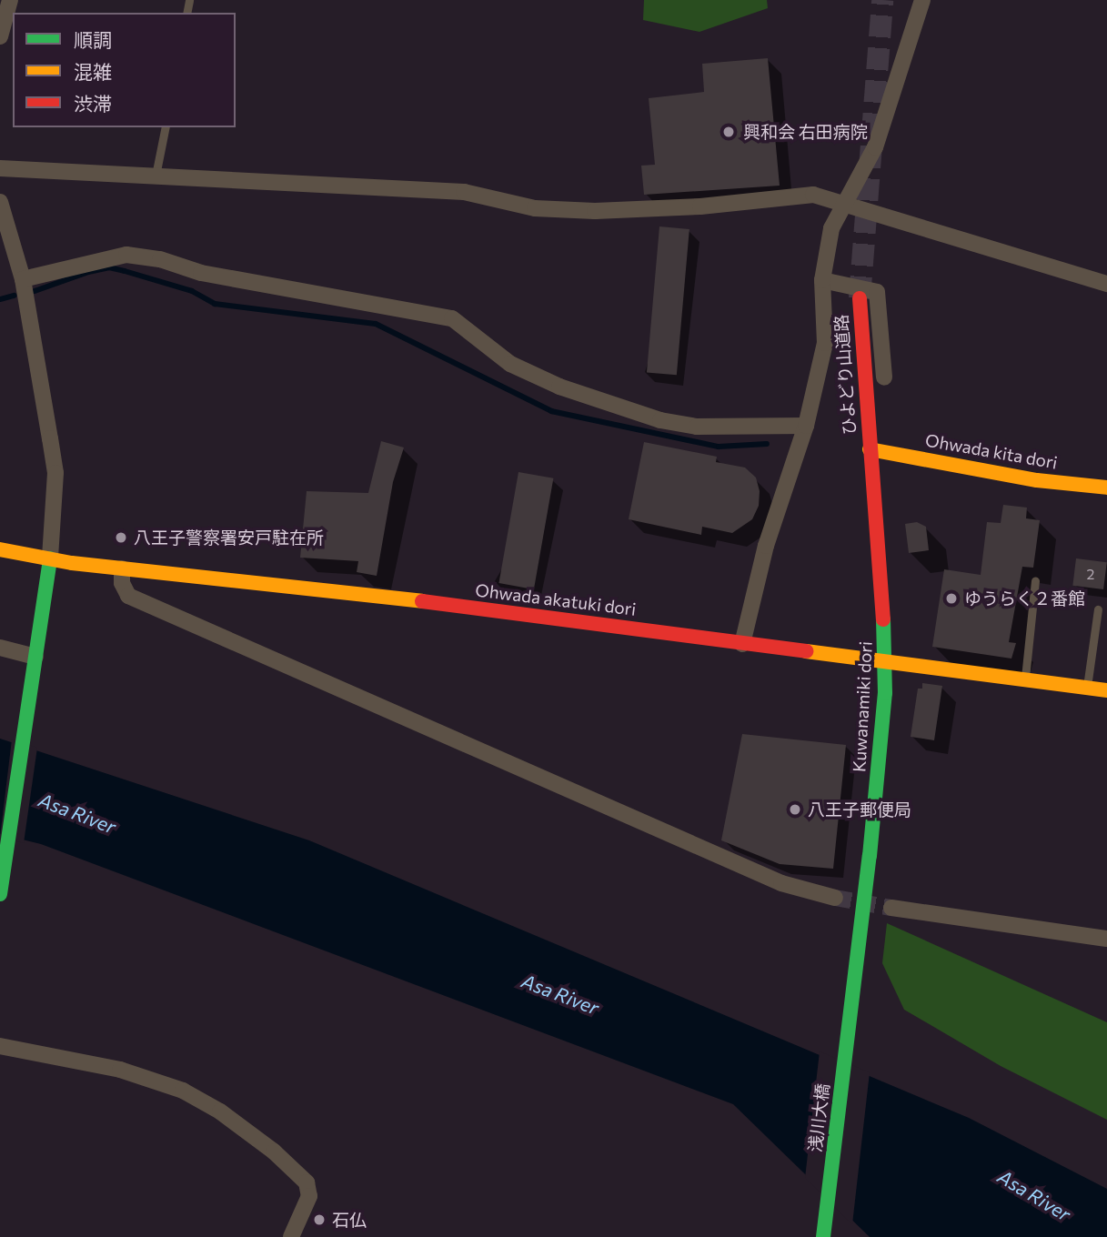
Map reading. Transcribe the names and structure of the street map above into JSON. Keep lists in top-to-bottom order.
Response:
{
  "streets": {
    "street": [
      "ひよどり山道路",
      "Ohwada kita dori",
      "Ohwada akatuki dori",
      "Kuwanamiki dori",
      "浅川大橋"
    ]
  },
  "crossings": [
    ["ひよどり山道路", "Ohwada kita dori"],
    ["ひよどり山道路", "Kuwanamiki dori"],
    ["Ohwada kita dori", "Kuwanamiki dori"],
    ["Ohwada akatuki dori", "Kuwanamiki dori"],
    ["Kuwanamiki dori", "浅川大橋"]
  ],
  "water": ["Asa River"],
  "places": [
    "興和会 右田病院",
    "八王子警察署安戸駐在所",
    "ゆうらく２番館",
    "八王子郵便局",
    "石仏"
  ],
  "house_numbers": ["2"],
  "legend": ["順調", "混雑", "渋滞"]
}
